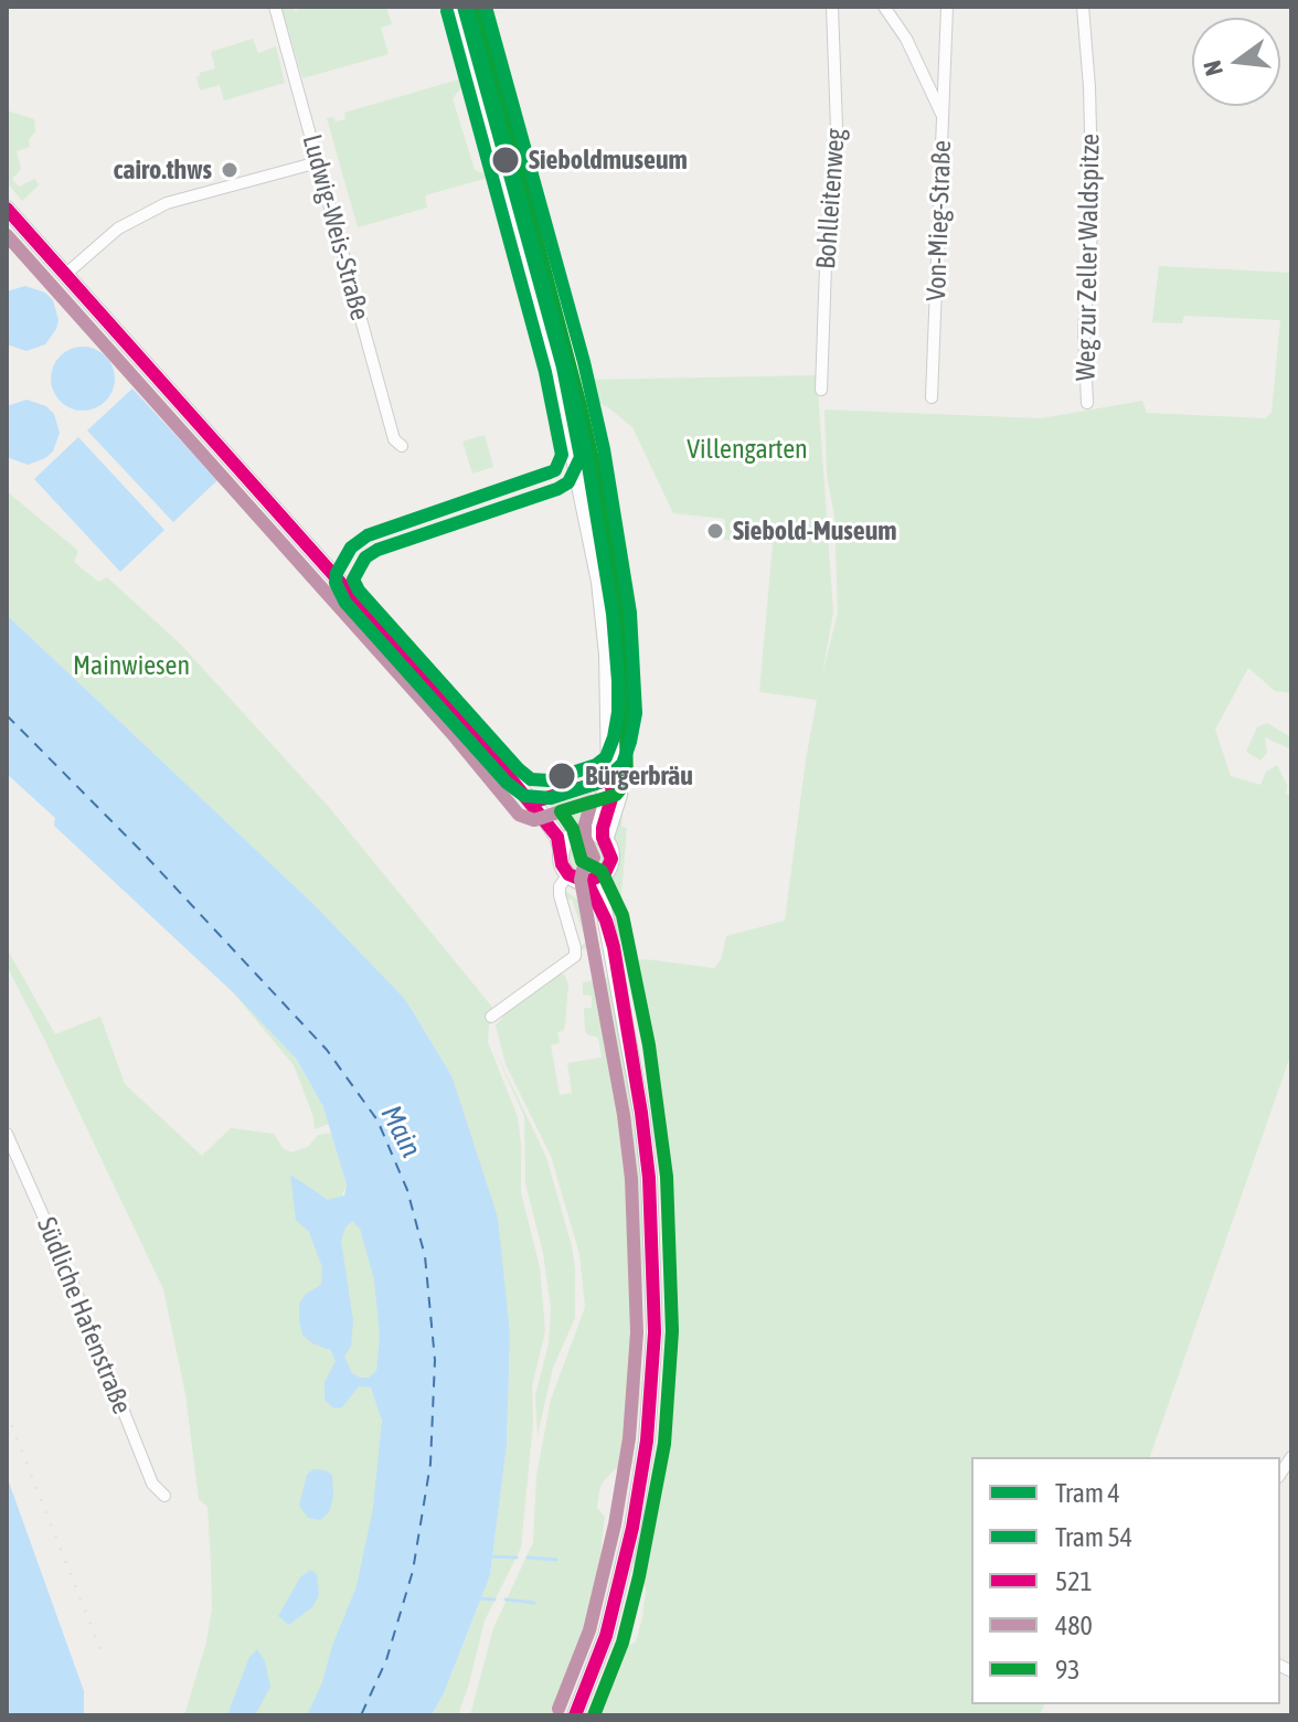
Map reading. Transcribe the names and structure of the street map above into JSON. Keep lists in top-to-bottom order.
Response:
{
  "streets": {
    "street": [
      "Bohlleitenweg",
      "Von-Mieg-Straße",
      "Ludwig-Weis-Straße",
      "Weg zur Zeller Waldspitze",
      "Südliche Hafenstraße"
    ]
  },
  "water": ["Main"],
  "parks": ["Villengarten", "Mainwiesen"],
  "places": [
    "Sieboldmuseum",
    "cairo.thws",
    "Siebold-Museum",
    "Bürgerbräu"
  ],
  "lines": [
    "tram line 4",
    "tram line 54",
    "transit line 93",
    "transit line 521",
    "transit line 480"
  ],
  "legend": [
    "Tram 4",
    "Tram 54",
    "521",
    "480",
    "93"
  ],
  "north": "left"
}
